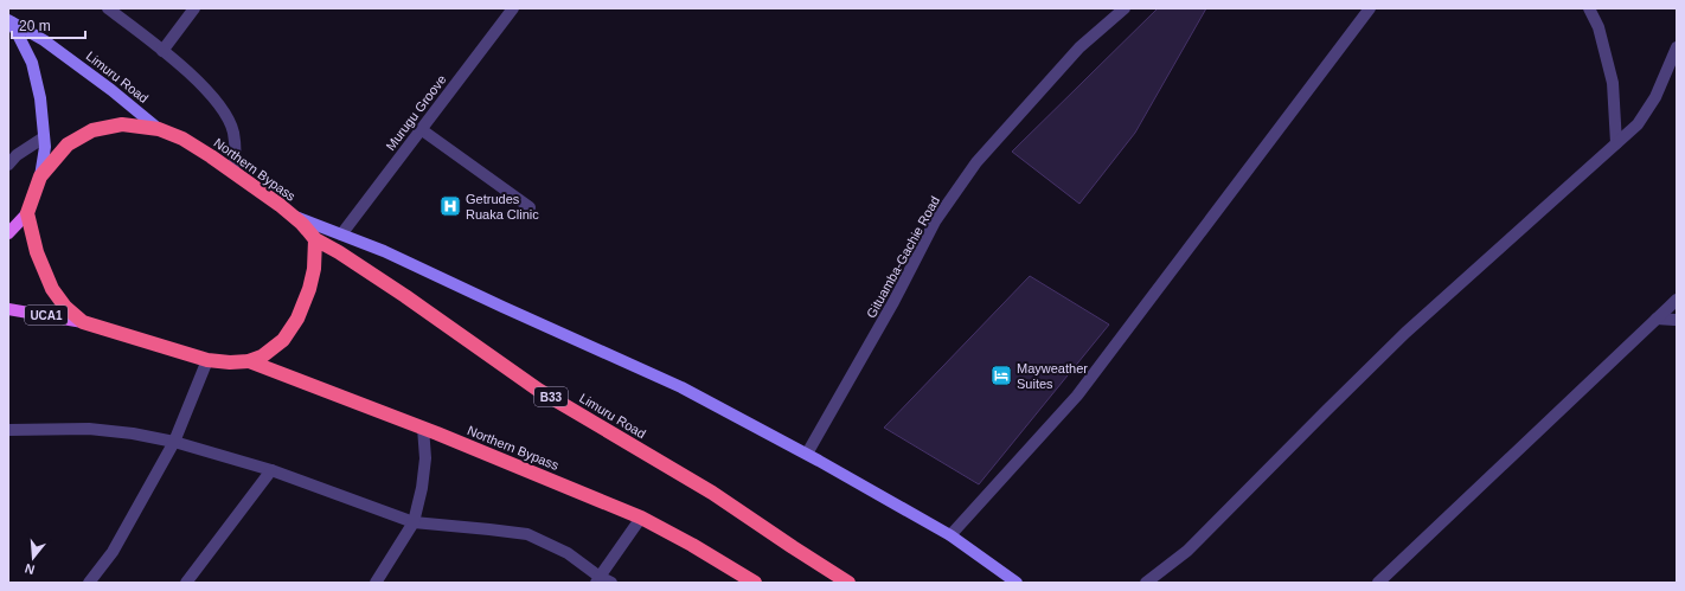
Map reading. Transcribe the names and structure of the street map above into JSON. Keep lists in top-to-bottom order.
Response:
{
  "streets": {
    "highway": ["Limuru Road", "Northern Bypass", "B33"],
    "main road": ["UCA1"],
    "street": ["Murugu Groove", "Gituamba-Gachie Road"]
  },
  "crossings": [
    ["Limuru Road", "Northern Bypass"]
  ],
  "places": {
    "hospital": ["Getrudes Ruaka Clinic"],
    "hotel": ["Mayweather Suites"]
  },
  "scale_bar": "20 m",
  "north": "bottom"
}
